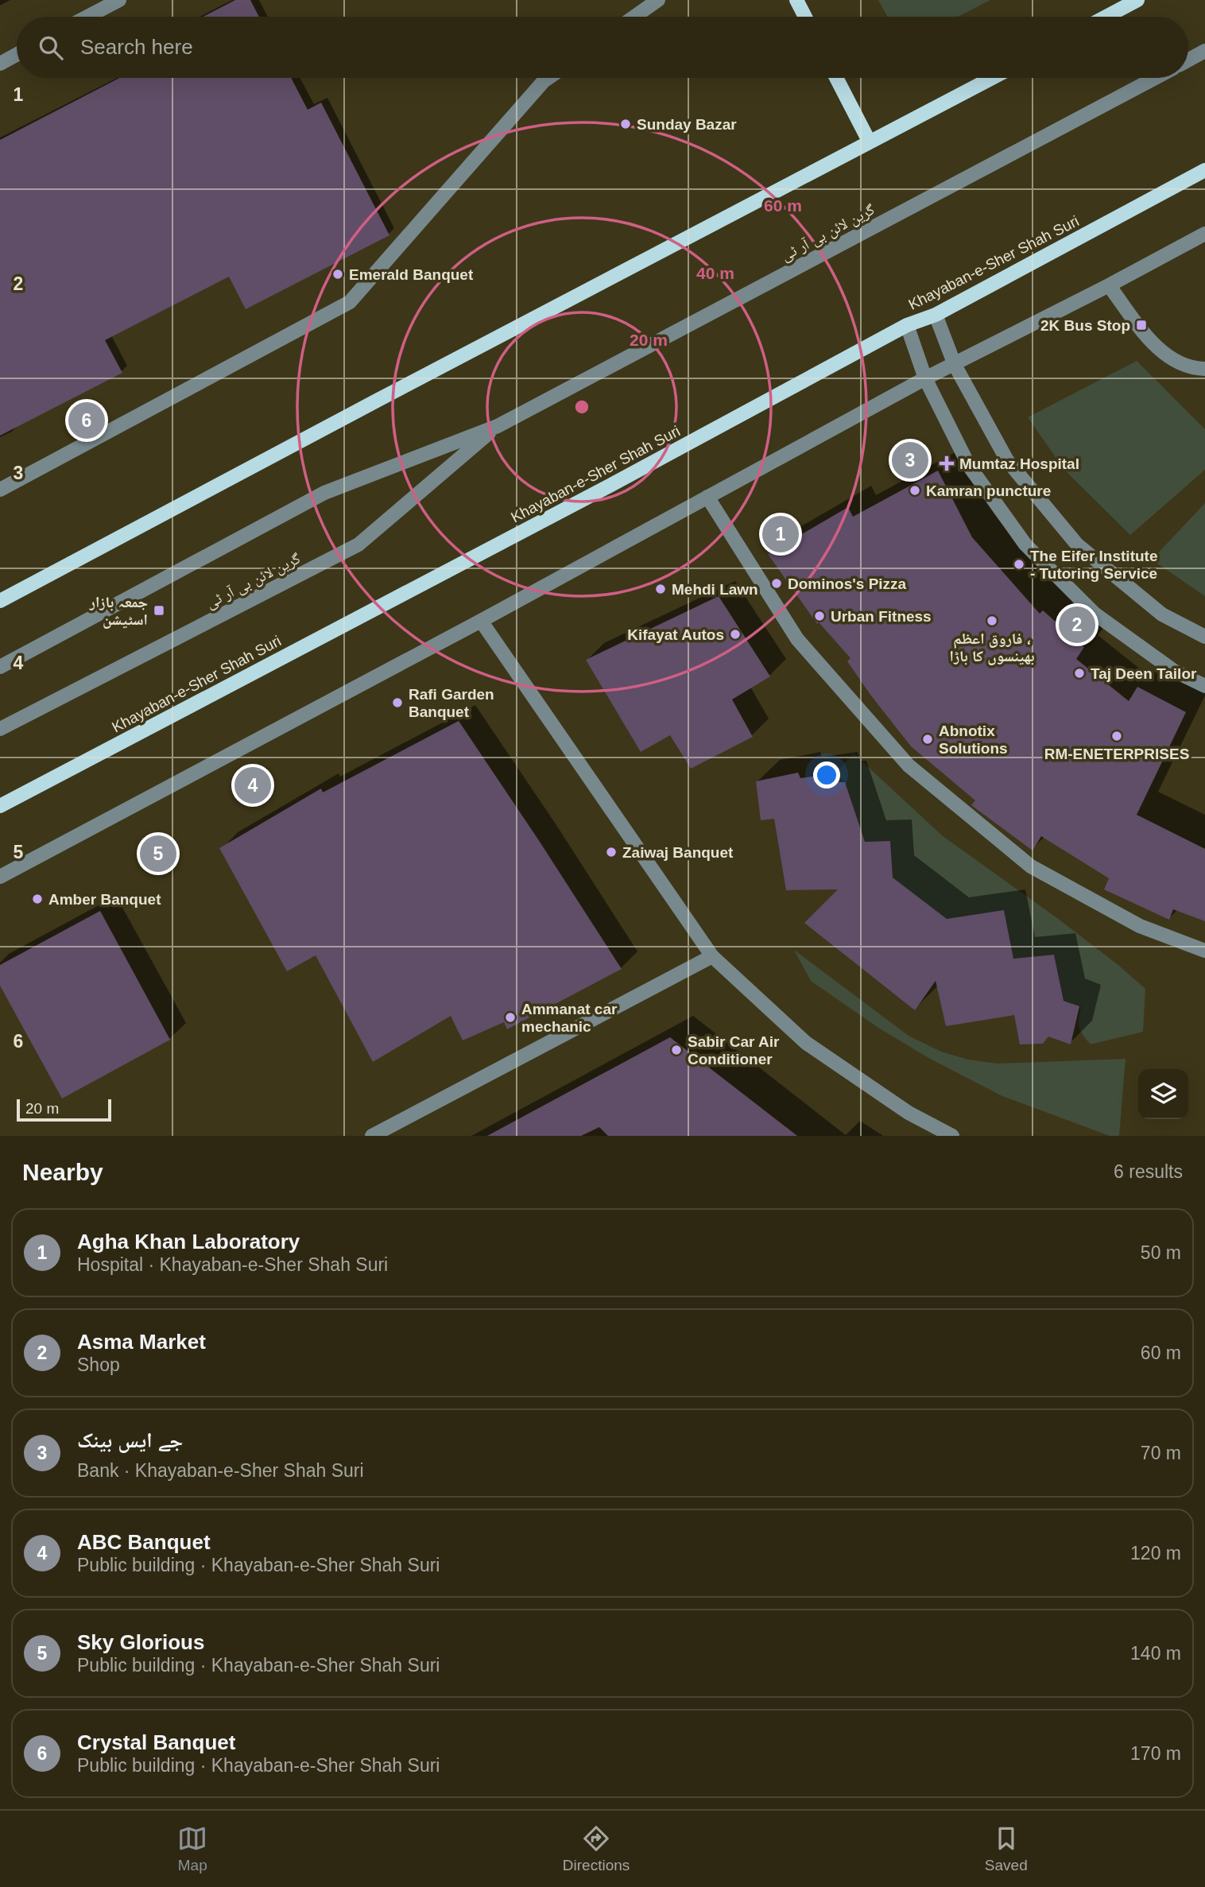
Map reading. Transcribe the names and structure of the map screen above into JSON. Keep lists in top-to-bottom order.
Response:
{
  "streets": {
    "main road": ["Khayaban-e-Sher Shah Suri"],
    "street": ["گرین لائن بی آر ٹی"]
  },
  "places": {
    "other": [
      "Sunday Bazar",
      "Emerald Banquet",
      "Kamran puncture",
      "The Eifer Institute - Tutoring Service",
      "Dominos's Pizza",
      "Mehdi Lawn",
      "Urban Fitness",
      "فاروق اعظم ، بھینسوں کا باڑا",
      "Kifayat Autos",
      "Taj Deen Tailor",
      "Rafi Garden Banquet",
      "RM-ENETERPRISES",
      "Abnotix Solutions",
      "Zaiwaj Banquet",
      "Amber Banquet",
      "Ammanat car mechanic",
      "Sabir Car Air Conditioner"
    ],
    "transit": ["2K Bus Stop", "جمعہ بازار اسٹیشن"],
    "health": ["Mumtaz Hospital"]
  },
  "scale_bar": "20 m",
  "page": {
    "search": "Search here",
    "pins": [
      "6",
      "3",
      "1",
      "2",
      "4",
      "5"
    ],
    "scale": "20 m",
    "heading": ["Nearby", "6 results"],
    "list": [
      {
        "mark": "1",
        "name": "Agha Khan Laboratory",
        "note": "Hospital · Khayaban-e-Sher Shah Suri",
        "value": "50 m"
      },
      {
        "mark": "2",
        "name": "Asma Market",
        "note": "Shop",
        "value": "60 m"
      },
      {
        "mark": "3",
        "name": "جے ایس بینک",
        "note": "Bank · Khayaban-e-Sher Shah Suri",
        "value": "70 m"
      },
      {
        "mark": "4",
        "name": "ABC Banquet",
        "note": "Public building · Khayaban-e-Sher Shah Suri",
        "value": "120 m"
      },
      {
        "mark": "5",
        "name": "Sky Glorious",
        "note": "Public building · Khayaban-e-Sher Shah Suri",
        "value": "140 m"
      },
      {
        "mark": "6",
        "name": "Crystal Banquet",
        "note": "Public building · Khayaban-e-Sher Shah Suri",
        "value": "170 m"
      }
    ],
    "nav": ["Map", "Directions", "Saved"]
  },
  "grid": {
    "rows": [
      "1",
      "2",
      "3",
      "4",
      "5",
      "6"
    ]
  },
  "rings": ["60 m", "40 m", "20 m"]
}
